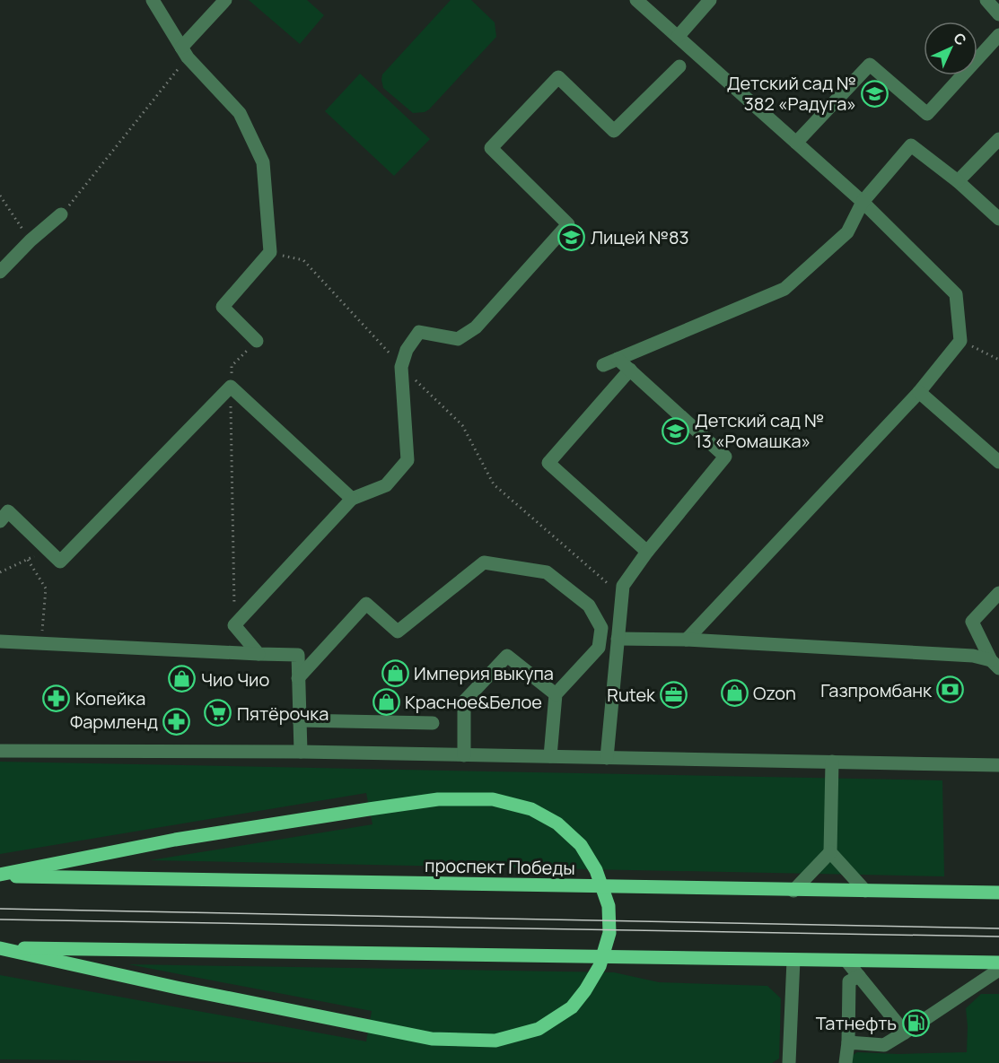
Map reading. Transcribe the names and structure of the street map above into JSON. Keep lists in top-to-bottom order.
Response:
{
  "streets": {
    "main road": ["проспект Победы"]
  },
  "places": {
    "school or university": ["Детский сад № 382 «Радуга»", "Лицей №83", "Детский сад № 13 «Ромашка»"],
    "shop": [
      "Империя выкупа",
      "Чио Чио",
      "Ozon",
      "Красное&Белое"
    ],
    "bank": ["Газпромбанк"],
    "office": ["Rutek"],
    "pharmacy": ["Копейка", "Фармленд"],
    "supermarket": ["Пятёрочка"],
    "fuel station": ["Татнефть"]
  },
  "north": "top right"
}
